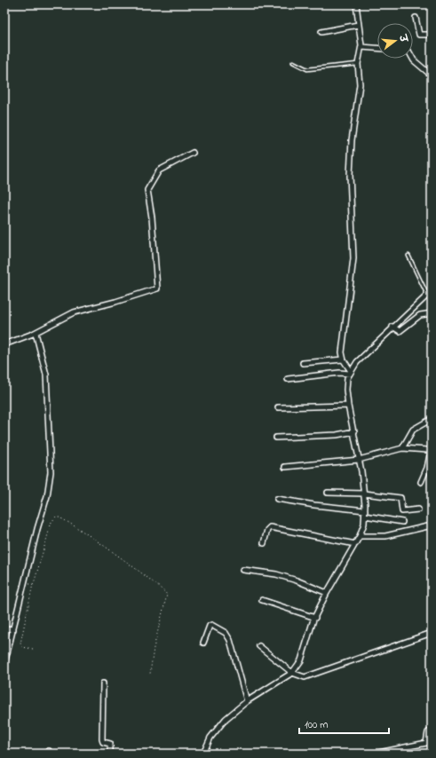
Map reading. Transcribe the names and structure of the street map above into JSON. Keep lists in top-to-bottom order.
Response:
{
  "scale_bar": "100 m",
  "north": "right"
}
